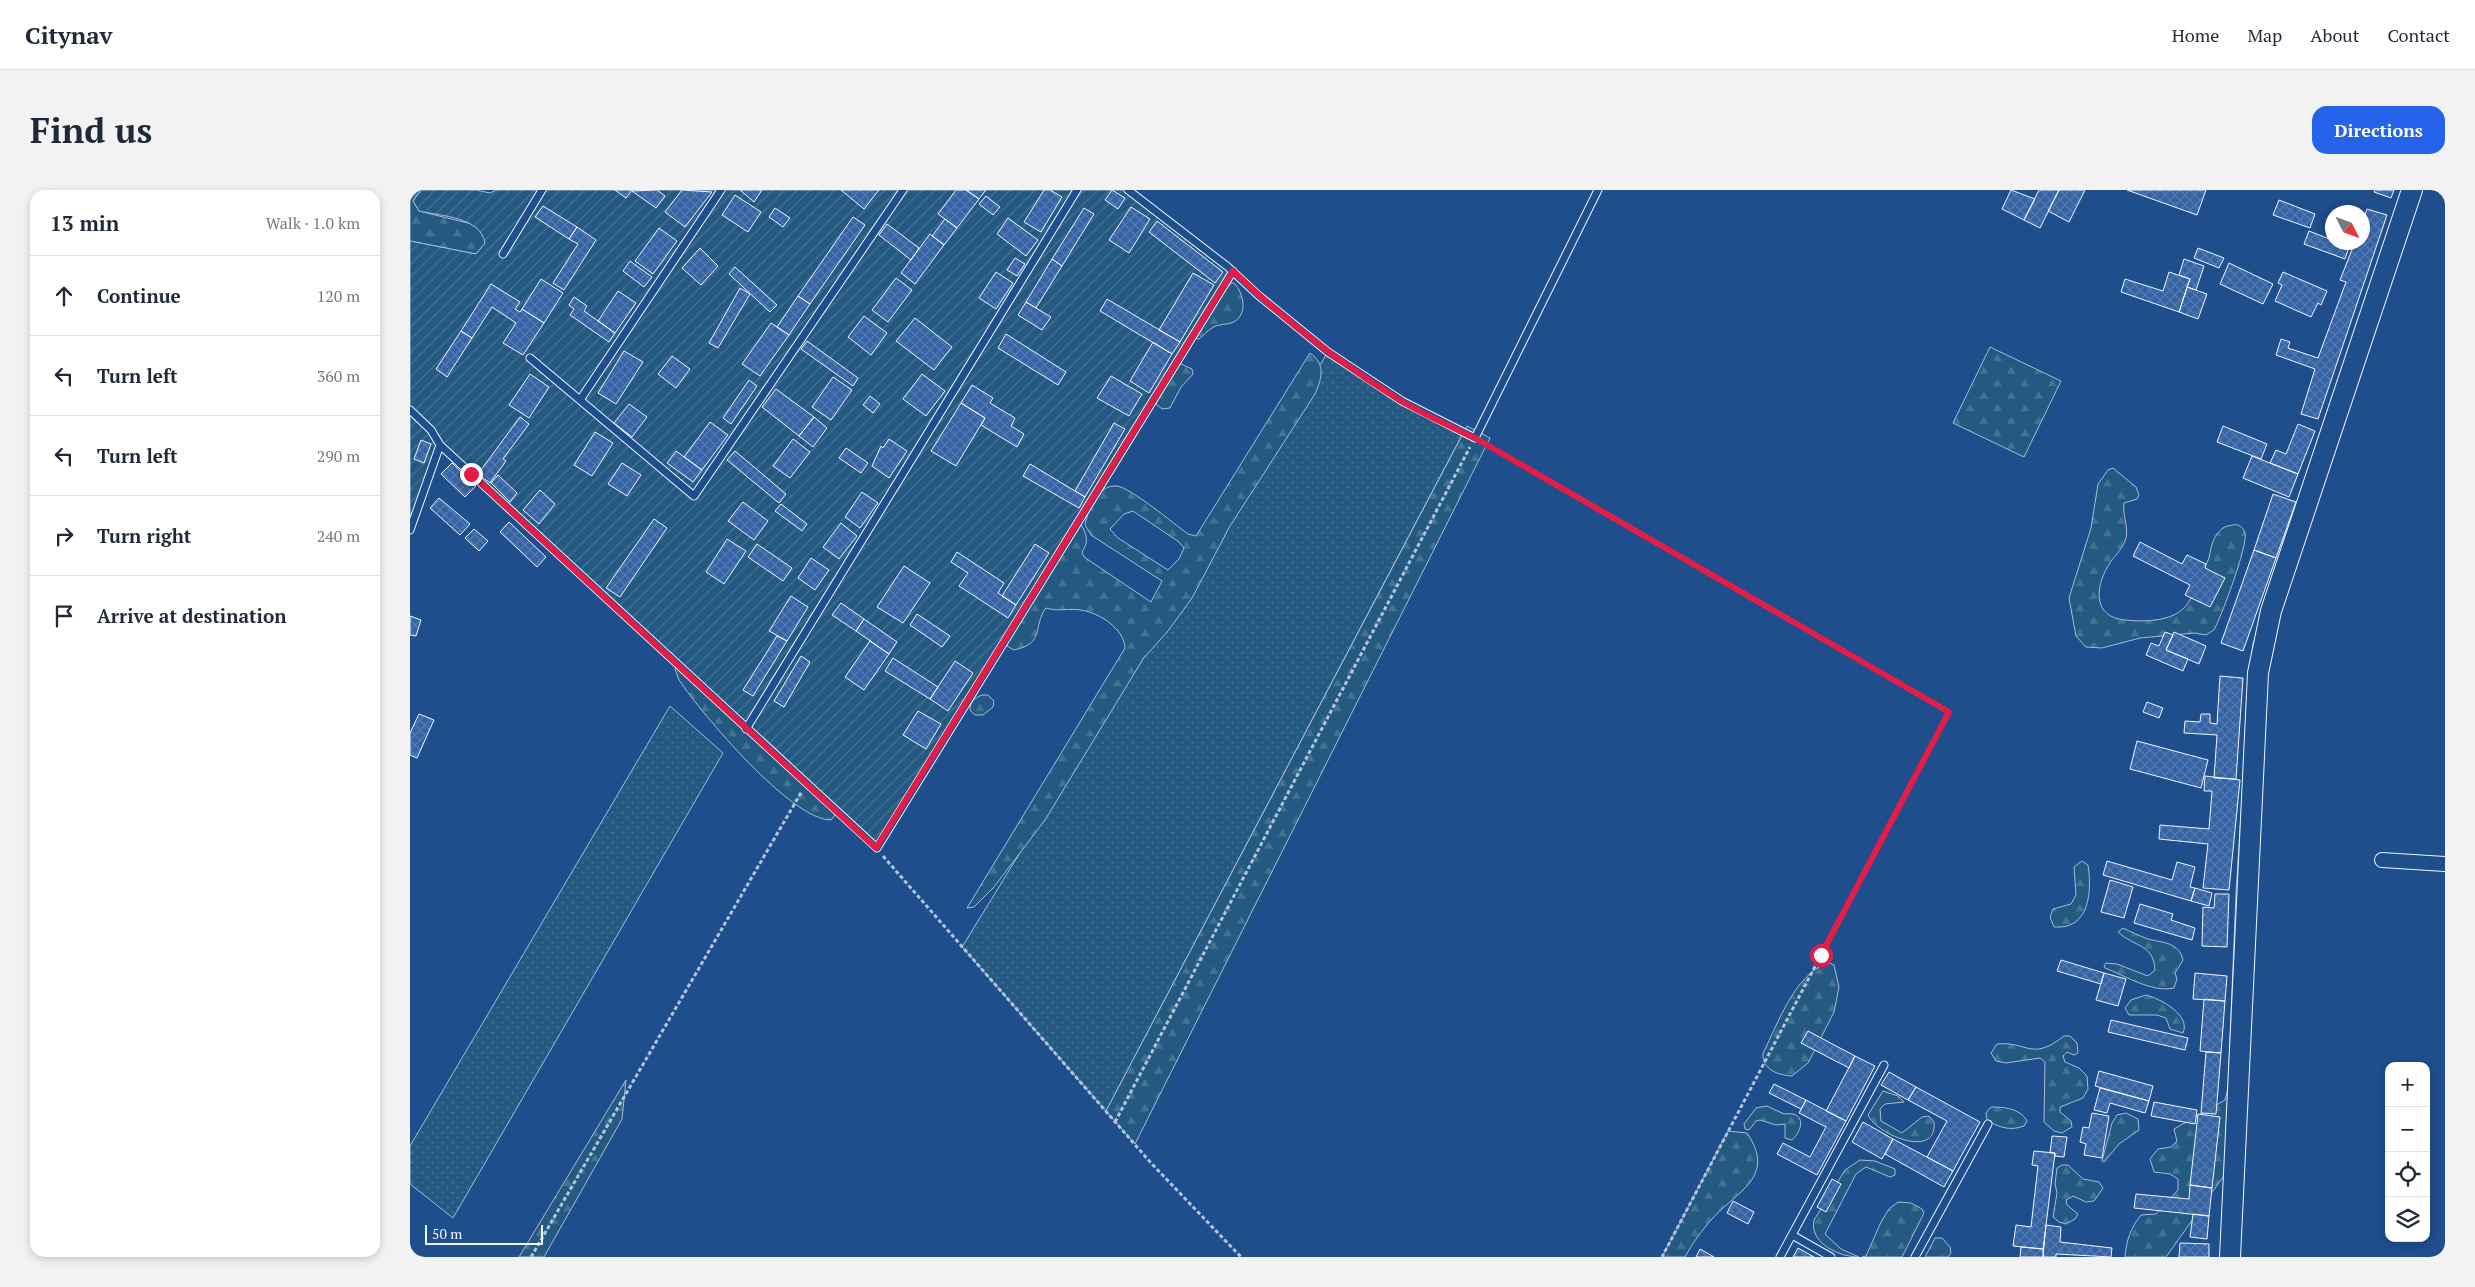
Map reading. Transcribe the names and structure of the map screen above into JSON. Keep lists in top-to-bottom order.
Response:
{
  "scale_bar": "50 m",
  "north": "bottom right",
  "page": {
    "header": "Citynav",
    "nav": [
      "Home",
      "Map",
      "About",
      "Contact"
    ],
    "buttons": "Directions",
    "title": "Find us",
    "heading": ["13 min", "Walk · 1.0 km"],
    "list": [
      ["Continue", "120 m"],
      ["Turn left", "360 m"],
      ["Turn left", "290 m"],
      ["Turn right", "240 m"],
      "Arrive at destination"
    ],
    "map_buttons": ["+", "−"],
    "scale": "50 m"
  }
}
